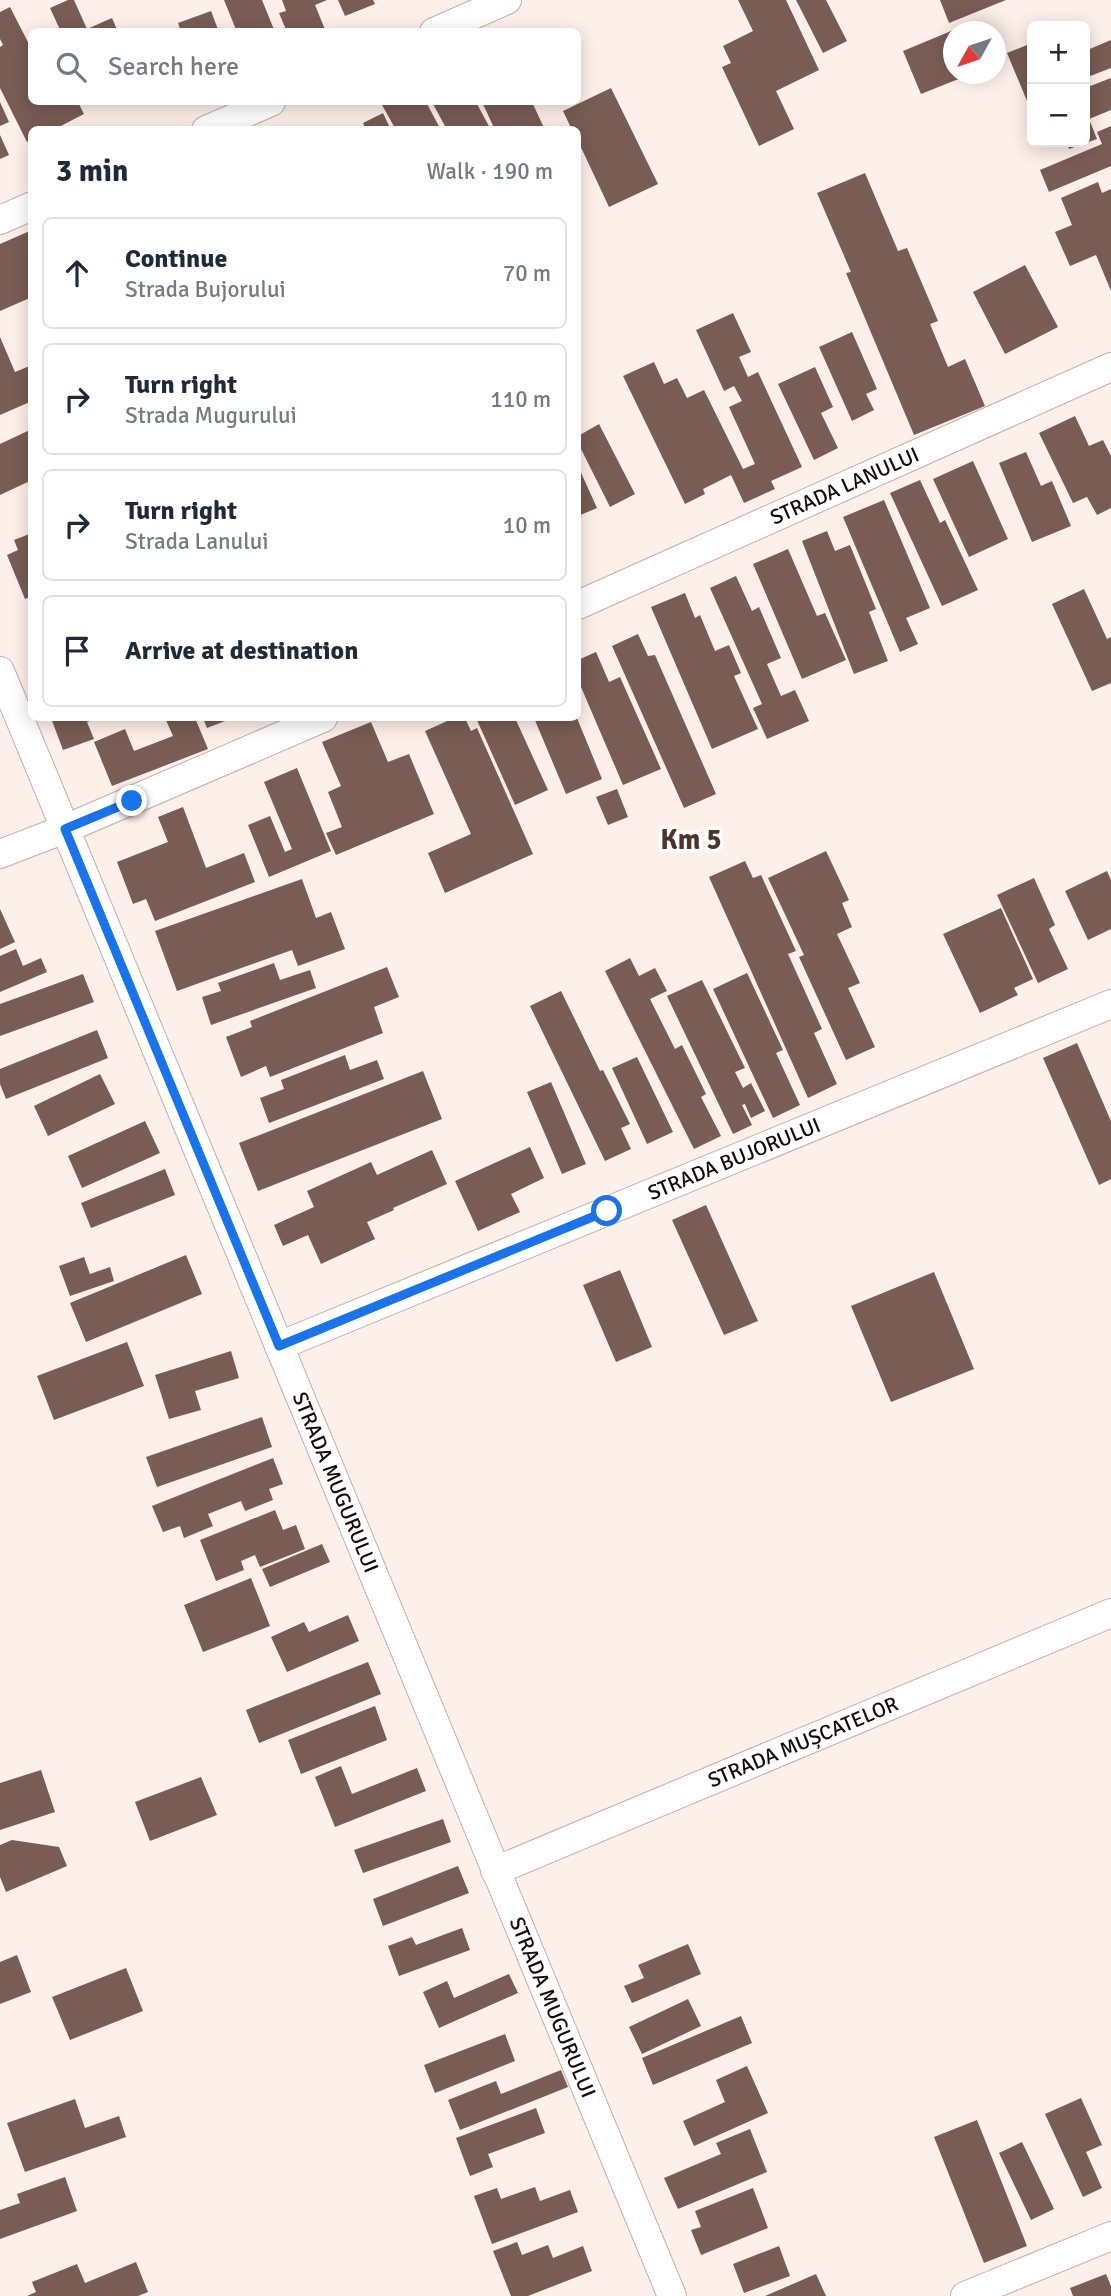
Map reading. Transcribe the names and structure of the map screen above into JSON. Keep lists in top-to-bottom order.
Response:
{
  "streets": {
    "street": [
      "STRADA LANULUI",
      "STRADA BUJORULUI",
      "STRADA MUGURULUI",
      "STRADA MUȘCATELOR"
    ]
  },
  "crossings": [
    ["STRADA BUJORULUI", "STRADA MUGURULUI"],
    ["STRADA MUGURULUI", "STRADA MUȘCATELOR"]
  ],
  "districts": ["Km 5"],
  "north": "bottom left",
  "page": {
    "map_buttons": ["+", "−"],
    "search": "Search here",
    "heading": ["3 min", "Walk · 190 m"],
    "list": [
      ["Continue", "Strada Bujorului", "70 m"],
      ["Turn right", "Strada Mugurului", "110 m"],
      ["Turn right", "Strada Lanului", "10 m"],
      "Arrive at destination"
    ]
  }
}
